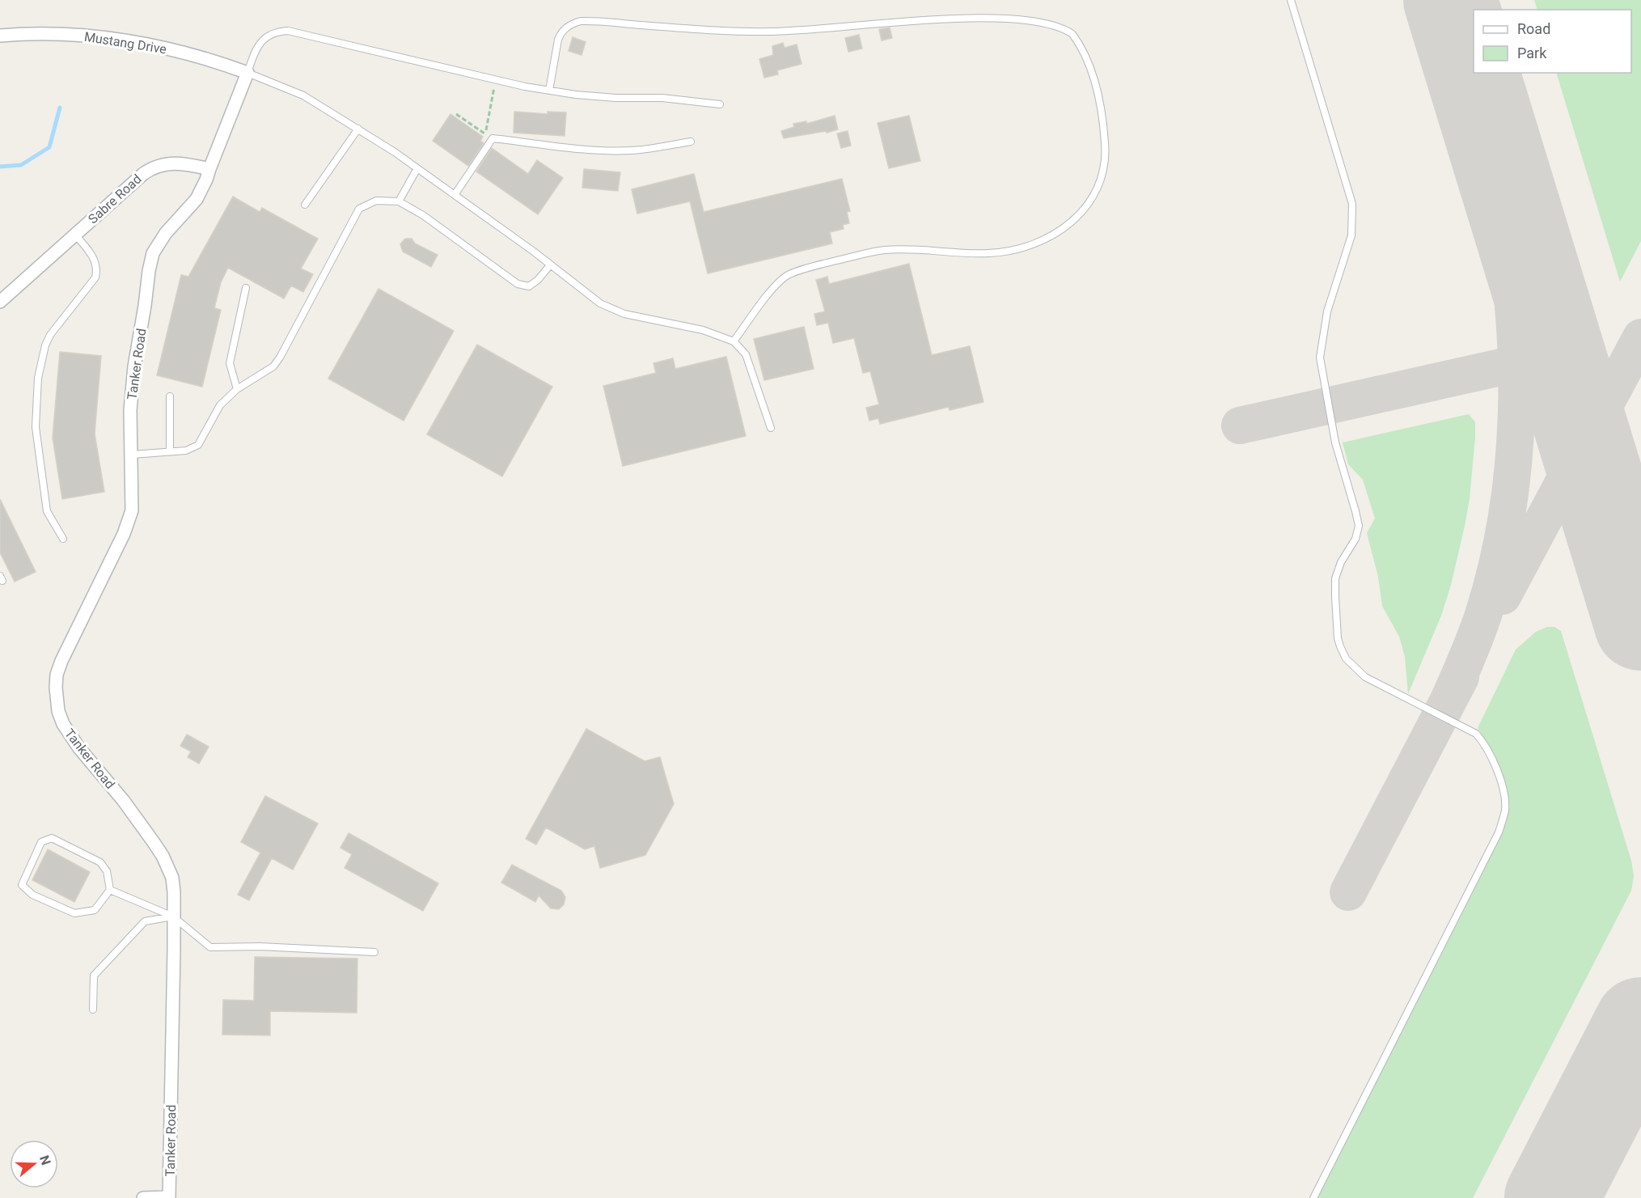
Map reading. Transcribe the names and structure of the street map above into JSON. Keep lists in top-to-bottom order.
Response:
{
  "streets": {
    "street": ["Mustang Drive", "Sabre Road", "Tanker Road"]
  },
  "crossings": [
    ["Sabre Road", "Tanker Road"]
  ],
  "legend": ["Road", "Park"],
  "north": "right"
}
